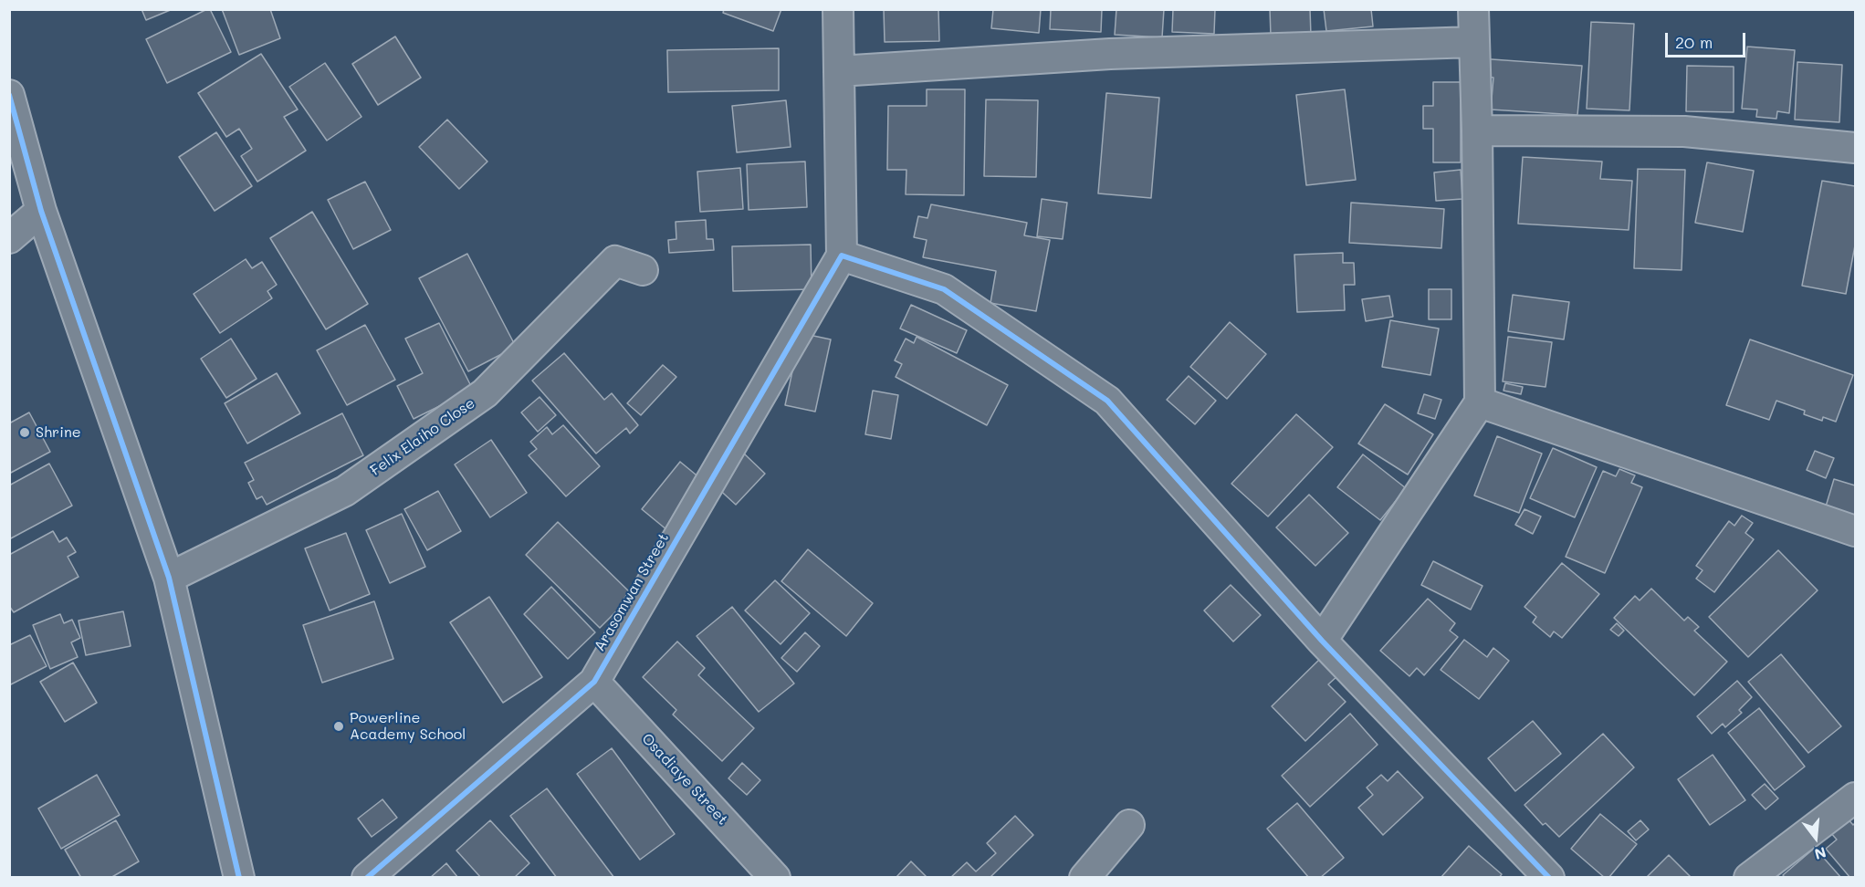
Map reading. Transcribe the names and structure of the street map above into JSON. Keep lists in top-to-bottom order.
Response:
{
  "streets": {
    "street": ["Felix Elaiho Close", "Arasomwan Street", "Osadiaye Street"]
  },
  "crossings": [
    ["Arasomwan Street", "Osadiaye Street"]
  ],
  "places": ["Shrine", "Powerline Academy School"],
  "scale_bar": "20 m",
  "north": "bottom"
}
